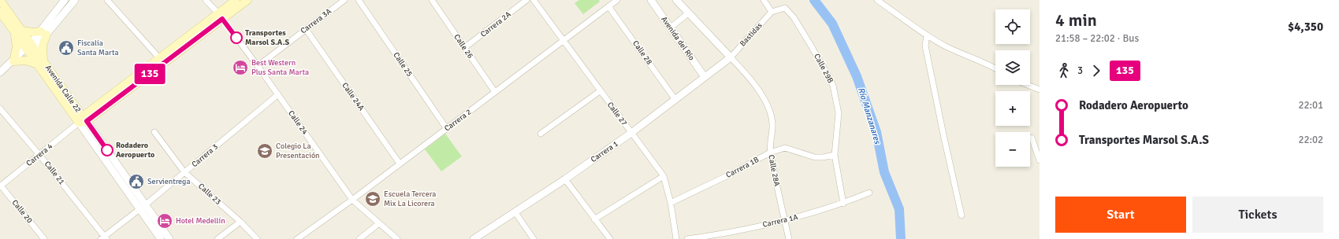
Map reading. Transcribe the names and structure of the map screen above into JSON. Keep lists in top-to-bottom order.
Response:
{
  "streets": {
    "main road": ["Avenida Calle 22"],
    "street": [
      "Carrera 3A",
      "Carrera 2A",
      "Bastidas",
      "Avenida del Río",
      "Calle 26",
      "Calle 28",
      "Calle 25",
      "Calle 29B",
      "Calle 24A",
      "Calle 27",
      "Carrera 2",
      "Calle 24",
      "Carrera 1",
      "Carrera 4",
      "Carrera 3",
      "Carrera 1B",
      "Calle 28A",
      "Calle 21",
      "Calle 23",
      "Calle 20",
      "Carrera 1A"
    ]
  },
  "crossings": [
    ["Carrera 3A", "Calle 24A"],
    ["Carrera 3A", "Calle 24"],
    ["Carrera 2A", "Calle 26"],
    ["Bastidas", "Calle 29B"],
    ["Bastidas", "Carrera 1"],
    ["Bastidas", "Calle 28A"],
    ["Avenida del Río", "Carrera 1"],
    ["Calle 26", "Carrera 2"],
    ["Calle 28", "Carrera 2"],
    ["Calle 28", "Carrera 1"],
    ["Calle 25", "Carrera 2"],
    ["Calle 29B", "Carrera 1B"],
    ["Calle 29B", "Carrera 1A"],
    ["Avenida Calle 22", "Carrera 4"],
    ["Avenida Calle 22", "Carrera 3"],
    ["Calle 24A", "Carrera 2"],
    ["Calle 27", "Carrera 2"],
    ["Calle 27", "Carrera 1"],
    ["Calle 27", "Carrera 1B"],
    ["Carrera 2", "Calle 24"],
    ["Calle 24", "Carrera 3"],
    ["Carrera 1", "Calle 28A"],
    ["Carrera 4", "Calle 21"],
    ["Carrera 4", "Calle 20"],
    ["Carrera 3", "Calle 21"],
    ["Carrera 3", "Calle 23"],
    ["Carrera 1B", "Calle 28A"],
    ["Calle 28A", "Carrera 1A"]
  ],
  "water": ["Río Manzanares"],
  "places": {
    "other": ["Transportes Marsol S.A.S", "Rodadero Aeropuerto"],
    "public building": ["Fiscalía Santa Marta", "Servientrega"],
    "hotel": ["Best Western Plus Santa Marta", "Hotel Medellín"],
    "school or university": ["Colegio La Presentación", "Escuela Tercera Mix La Licorera"]
  },
  "lines": ["bus line 135"],
  "page": {
    "on_map": "135",
    "heading": ["4 min", "21:58 – 22:02 · Bus", "$4,350"],
    "map_buttons": ["+", "−"],
    "legs": ["3", "135"],
    "list": [
      {
        "name": "Rodadero Aeropuerto",
        "value": "22:01"
      },
      {
        "name": "Transportes Marsol S.A.S",
        "value": "22:02"
      }
    ],
    "buttons": ["Start", "Tickets"]
  }
}
